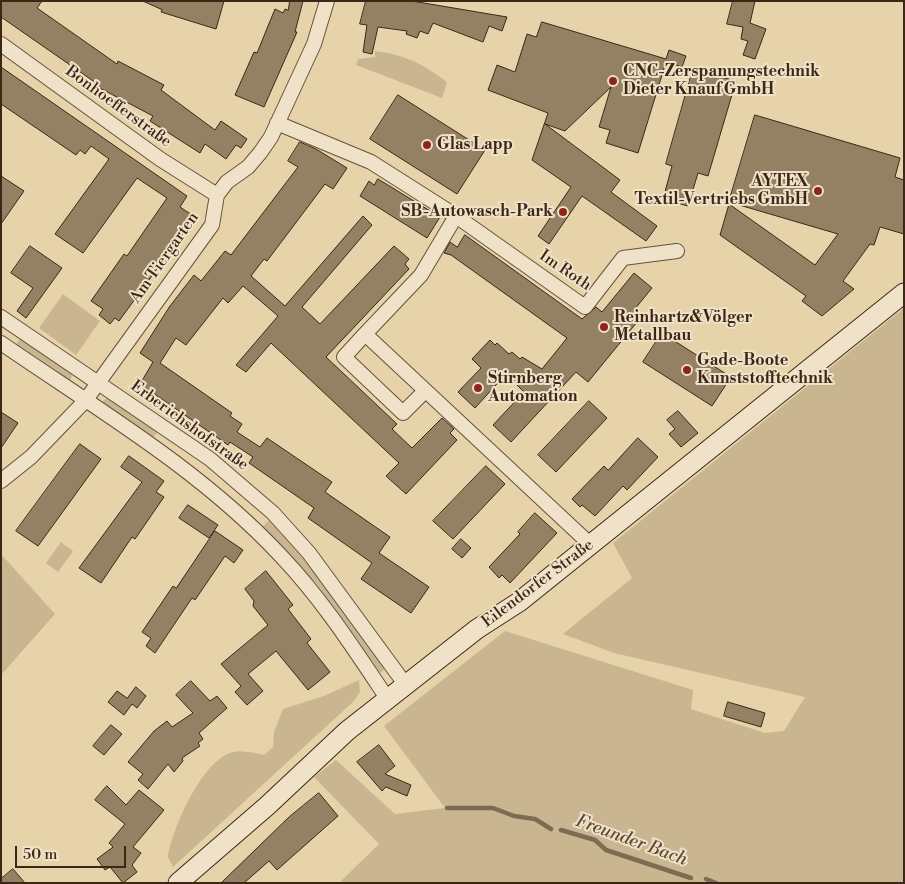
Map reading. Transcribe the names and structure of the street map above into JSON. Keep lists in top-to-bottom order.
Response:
{
  "streets": {
    "street": [
      "Bonhoefferstraße",
      "Am Tiergarten",
      "Im Roth",
      "Erberichshofstraße",
      "Eilendorfer Straße"
    ]
  },
  "crossings": [
    ["Bonhoefferstraße", "Am Tiergarten"],
    ["Am Tiergarten", "Erberichshofstraße"],
    ["Erberichshofstraße", "Eilendorfer Straße"]
  ],
  "water": ["Freunder Bach"],
  "places": [
    "CNC-Zerspanungstechnik Dieter Knauf GmbH",
    "Glas Lapp",
    "AYTEX Textil-Vertriebs GmbH",
    "SB-Autowasch-Park",
    "Reinhartz&Völger Metallbau",
    "Gade-Boote Kunststofftechnik",
    "Stirnberg Automation"
  ],
  "scale_bar": "50 m"
}
